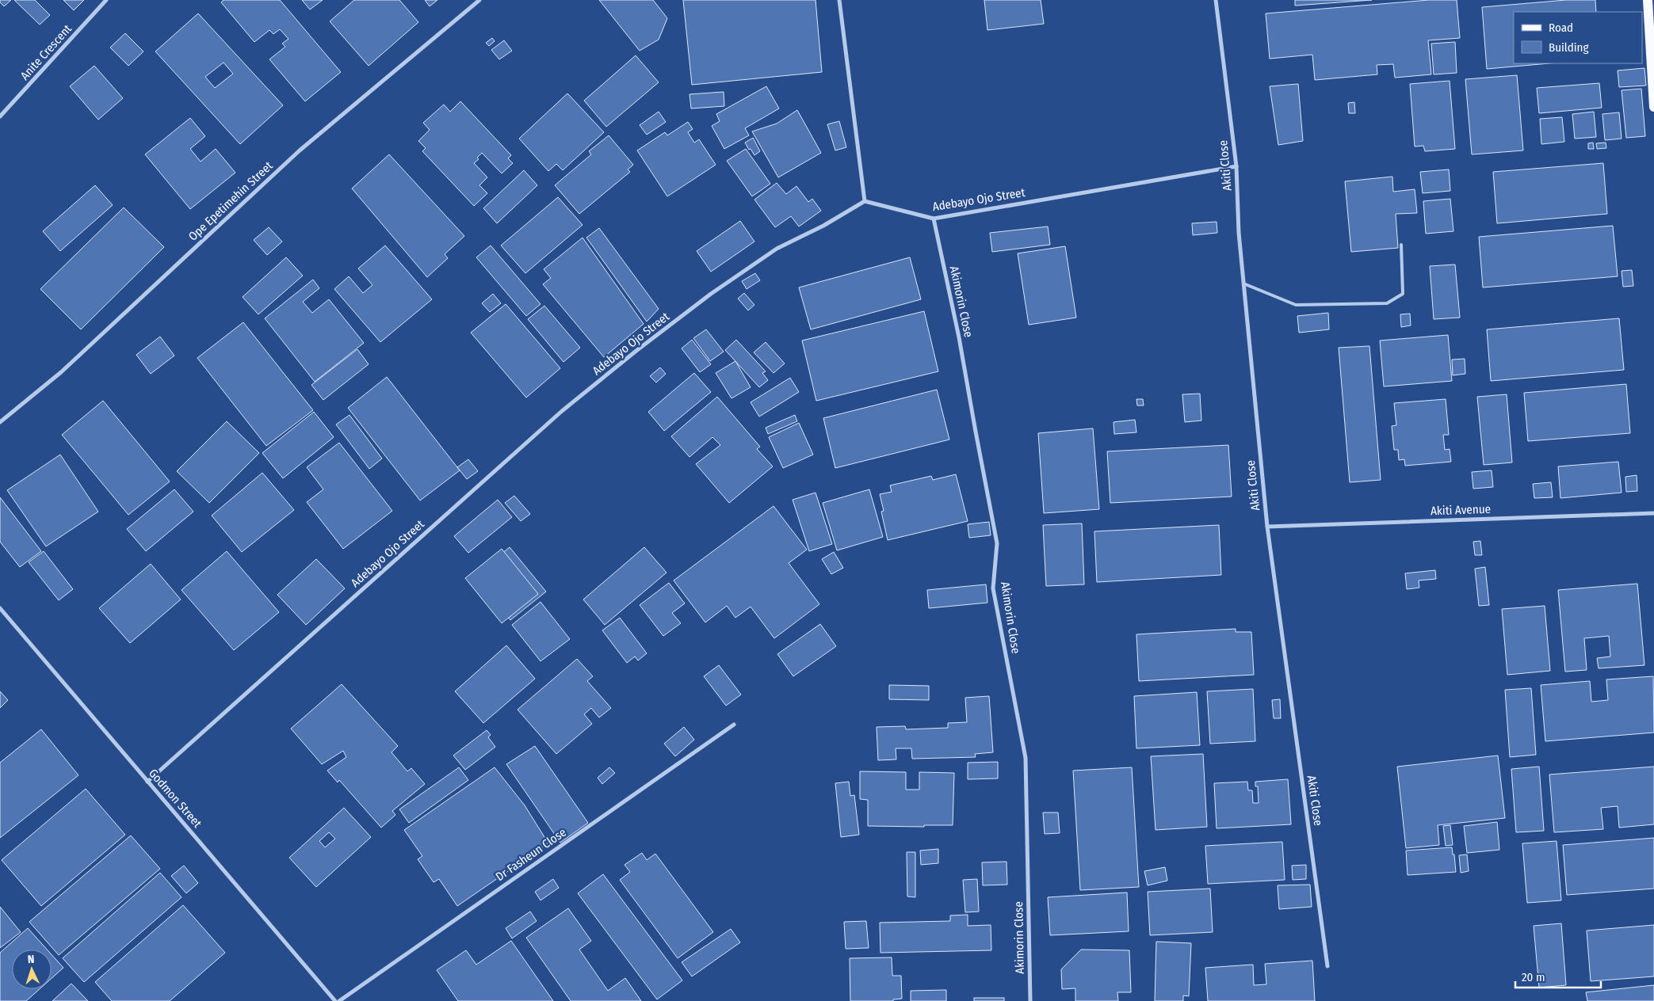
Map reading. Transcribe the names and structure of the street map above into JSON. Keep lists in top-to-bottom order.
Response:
{
  "streets": {
    "street": [
      "Anite Crescent",
      "Akiti Close",
      "Adebayo Ojo Street",
      "Ope Epetimehin Street",
      "Akimorin Close",
      "Akiti Avenue",
      "Godmon Street",
      "Dr Fasheun Close"
    ]
  },
  "crossings": [
    ["Akiti Close", "Adebayo Ojo Street"],
    ["Akiti Close", "Akiti Avenue"],
    ["Adebayo Ojo Street", "Akimorin Close"],
    ["Adebayo Ojo Street", "Godmon Street"]
  ],
  "legend": ["Road", "Building"],
  "scale_bar": "20 m",
  "north": "top"
}
